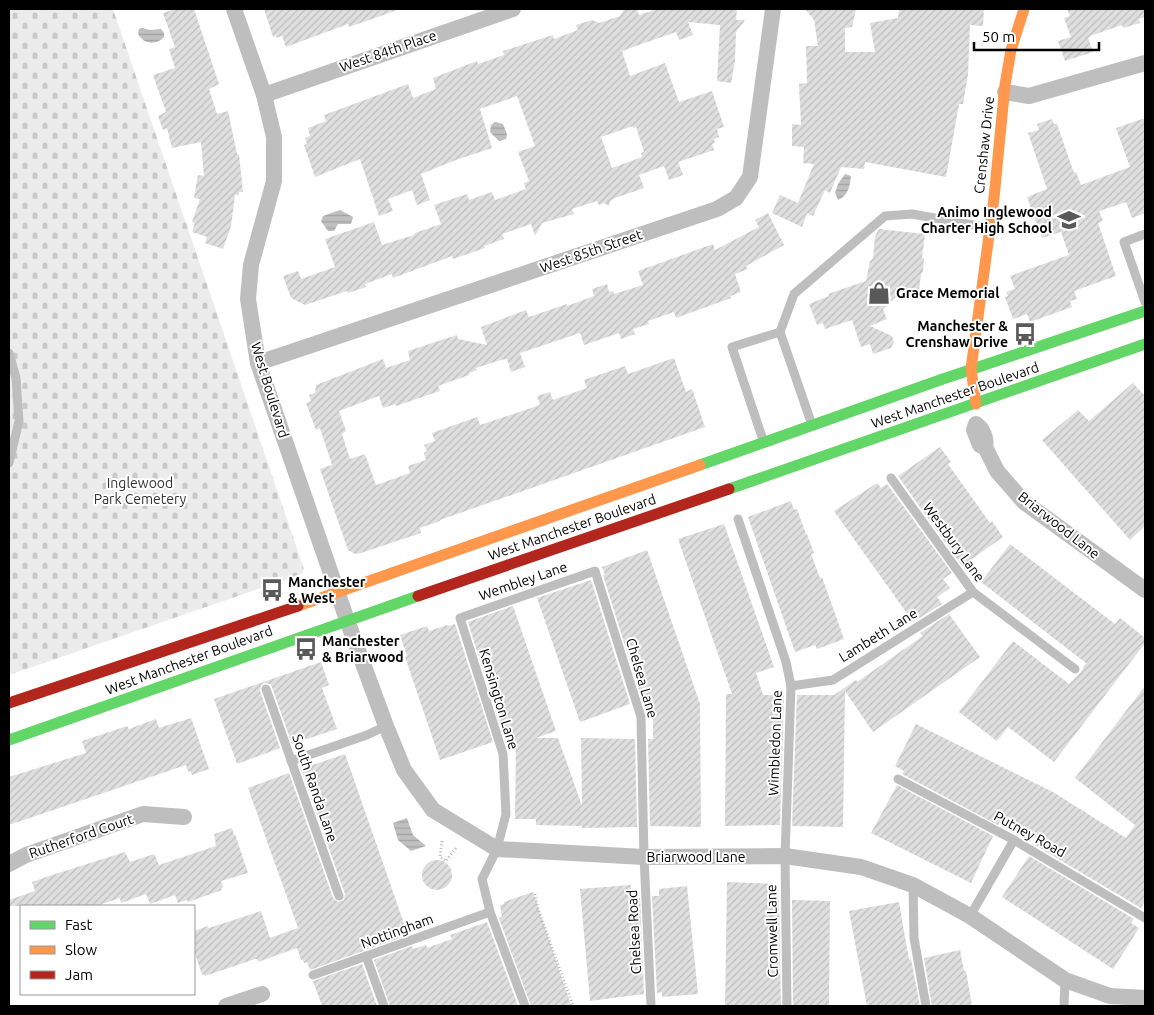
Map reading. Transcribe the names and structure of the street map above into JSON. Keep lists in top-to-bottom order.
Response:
{
  "streets": {
    "main road": ["Crenshaw Drive", "West Manchester Boulevard"],
    "street": [
      "West 84th Place",
      "West 85th Street",
      "West Boulevard",
      "Briarwood Lane",
      "Rutherford Court"
    ],
    "lane": [
      "Westbury Lane",
      "Wembley Lane",
      "Lambeth Lane",
      "Chelsea Lane",
      "Kensington Lane",
      "Wimbledon Lane",
      "South Randa Lane",
      "Putney Road",
      "Nottingham",
      "Cromwell Lane",
      "Chelsea Road"
    ]
  },
  "crossings": [
    ["West 84th Place", "West Boulevard"],
    ["Crenshaw Drive", "West Manchester Boulevard"],
    ["Crenshaw Drive", "Briarwood Lane"],
    ["West 85th Street", "West Boulevard"],
    ["West Boulevard", "West Manchester Boulevard"],
    ["West Boulevard", "Briarwood Lane"],
    ["West Manchester Boulevard", "Briarwood Lane"],
    ["Briarwood Lane", "Chelsea Lane"],
    ["Briarwood Lane", "Kensington Lane"],
    ["Briarwood Lane", "Wimbledon Lane"],
    ["Briarwood Lane", "Cromwell Lane"],
    ["Briarwood Lane", "Chelsea Road"],
    ["Westbury Lane", "Lambeth Lane"],
    ["Wembley Lane", "Chelsea Lane"],
    ["Wembley Lane", "Kensington Lane"],
    ["Lambeth Lane", "Wimbledon Lane"],
    ["Chelsea Lane", "Chelsea Road"],
    ["Kensington Lane", "Nottingham"],
    ["Wimbledon Lane", "Cromwell Lane"]
  ],
  "parks": ["Inglewood Park Cemetery"],
  "places": {
    "school or university": ["Animo Inglewood Charter High School"],
    "shop": ["Grace Memorial"],
    "bus stop": ["Manchester & Crenshaw Drive", "Manchester & West", "Manchester & Briarwood"]
  },
  "legend": ["Fast", "Slow", "Jam"],
  "scale_bar": "50 m"
}
